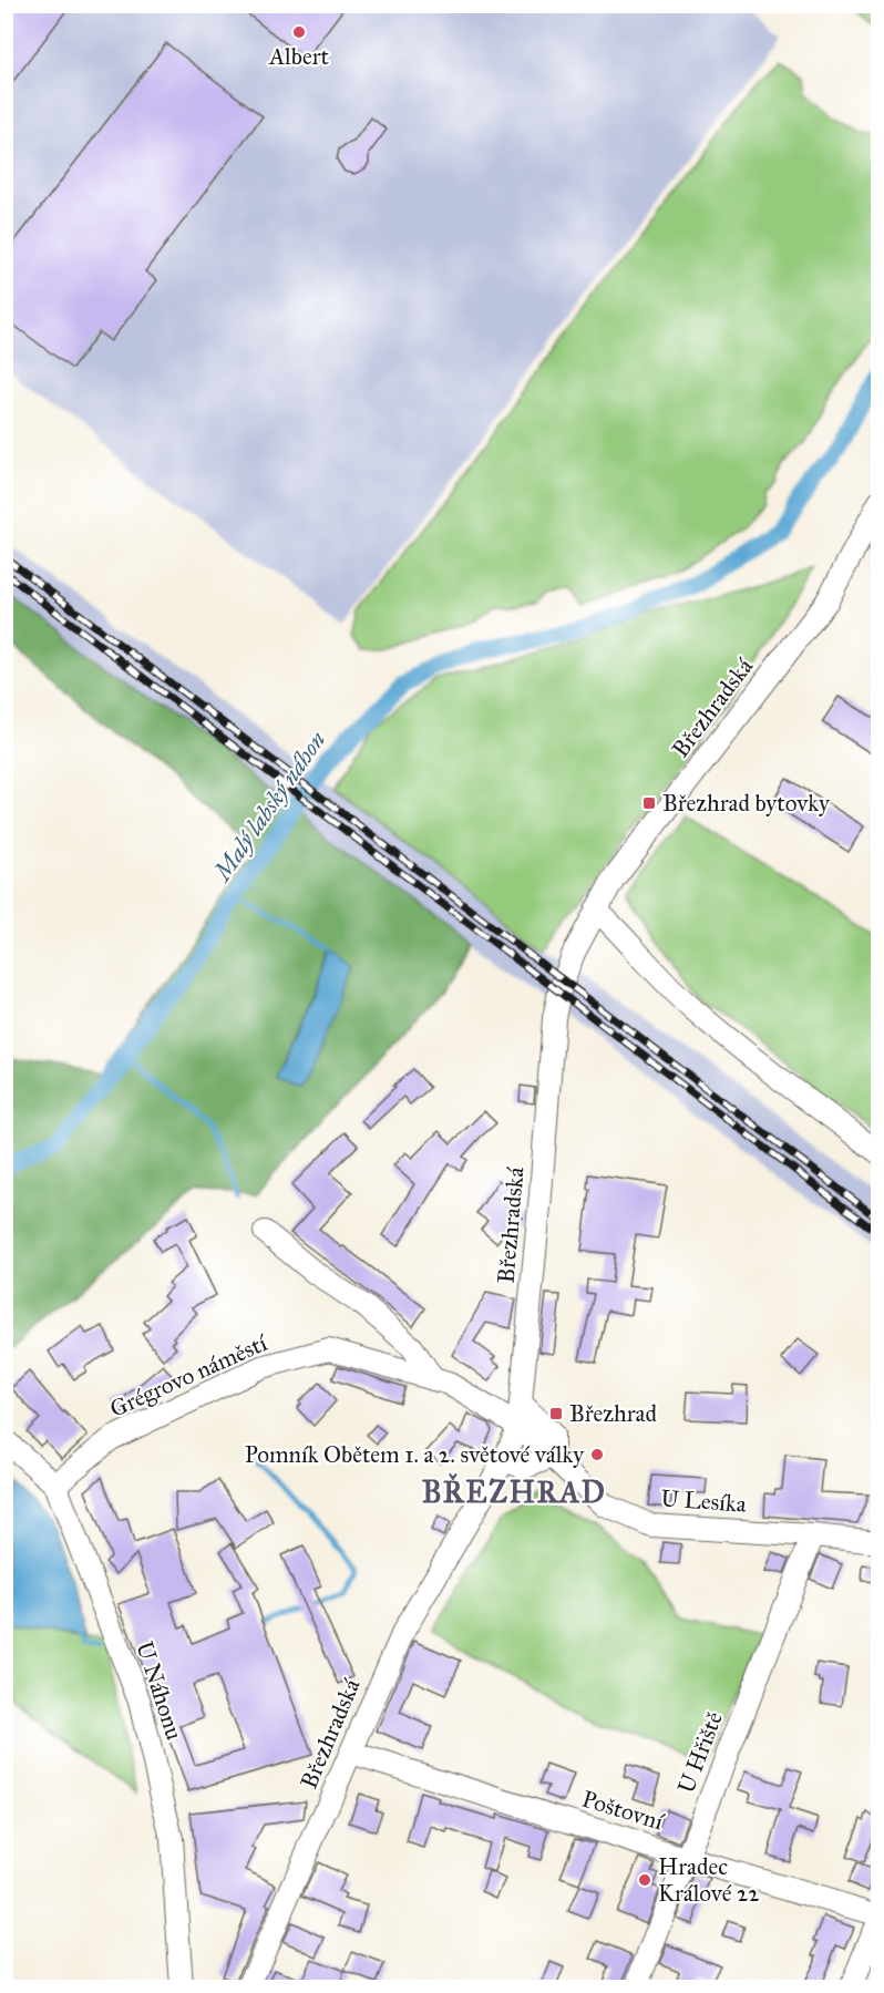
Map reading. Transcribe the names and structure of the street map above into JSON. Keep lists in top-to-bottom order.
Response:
{
  "streets": {
    "street": [
      "Březhradská",
      "Grégrovo náměstí",
      "U Lesíka",
      "U Náhonu",
      "U Hřiště",
      "Poštovní"
    ]
  },
  "crossings": [
    ["Březhradská", "Grégrovo náměstí"],
    ["Březhradská", "U Lesíka"],
    ["Březhradská", "Poštovní"],
    ["Grégrovo náměstí", "U Lesíka"],
    ["Grégrovo náměstí", "U Náhonu"],
    ["U Lesíka", "U Hřiště"],
    ["U Hřiště", "Poštovní"]
  ],
  "districts": ["BŘEZHRAD"],
  "water": ["Malý labský náhon"],
  "places": {
    "other": ["Albert", "Pomník Obětem 1. a 2. světové války", "Hradec Králové 22"],
    "transit": ["Březhrad bytovky", "Březhrad"]
  }
}
